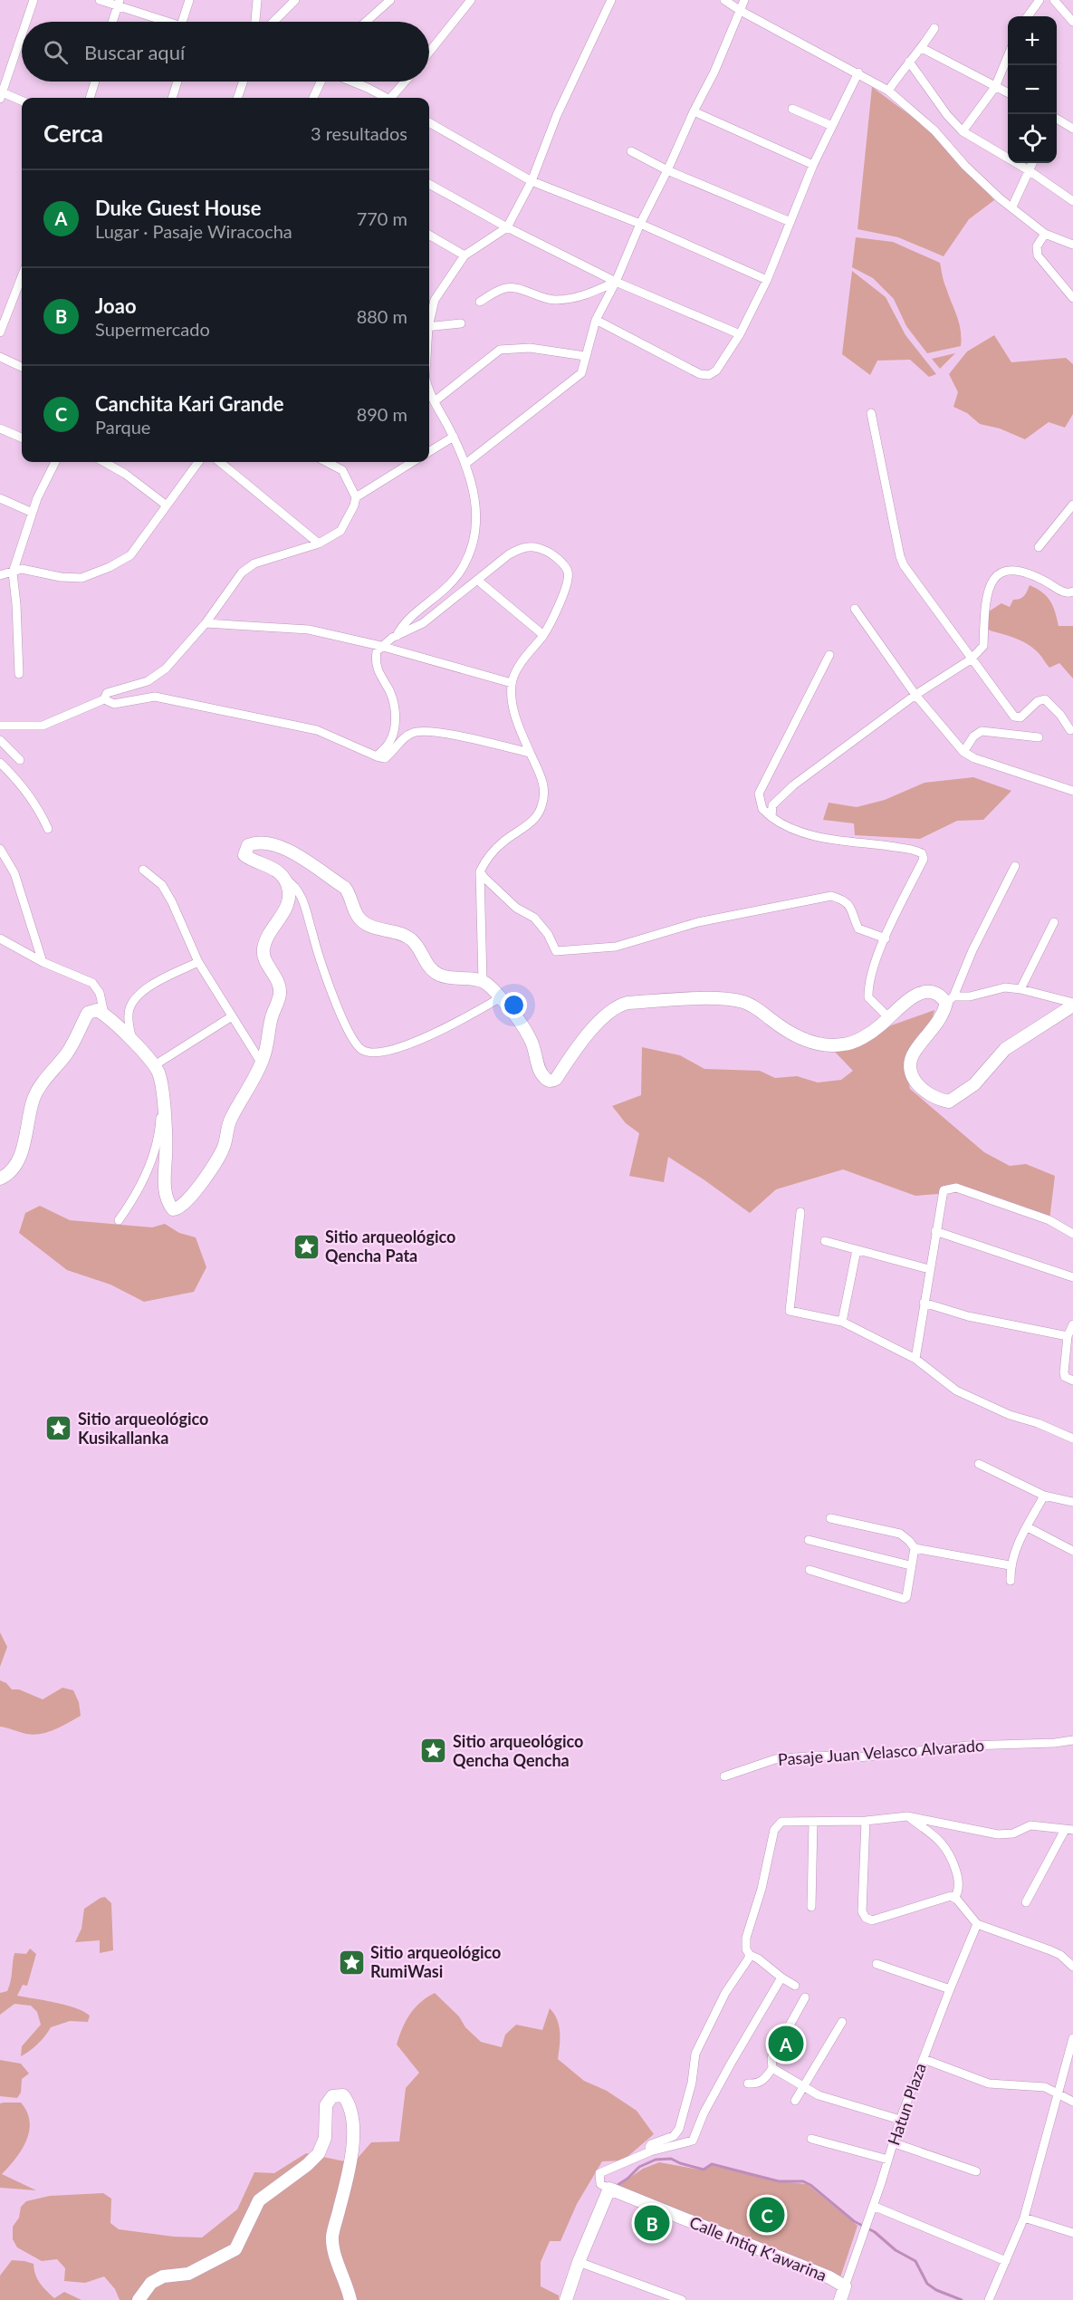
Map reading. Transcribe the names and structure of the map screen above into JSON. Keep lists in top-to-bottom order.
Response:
{
  "streets": {
    "main road": ["Calle Intiq K'awarina"],
    "street": ["Pasaje Juan Velasco Alvarado", "Hatun Plaza"]
  },
  "crossings": [
    ["Hatun Plaza", "Calle Intiq K'awarina"]
  ],
  "places": {
    "place": [
      "Sitio arqueológico Qencha Pata",
      "Sitio arqueológico Kusikallanka",
      "Sitio arqueológico Qencha Qencha",
      "Sitio arqueológico RumiWasi"
    ]
  },
  "page": {
    "map_buttons": ["+", "−"],
    "search": "Buscar aquí",
    "heading": ["Cerca", "3 resultados"],
    "list": [
      {
        "mark": "A",
        "name": "Duke Guest House",
        "note": "Lugar · Pasaje Wiracocha",
        "value": "770 m"
      },
      {
        "mark": "B",
        "name": "Joao",
        "note": "Supermercado",
        "value": "880 m"
      },
      {
        "mark": "C",
        "name": "Canchita Kari Grande",
        "note": "Parque",
        "value": "890 m"
      }
    ],
    "pins": ["A", "C", "B"]
  }
}
